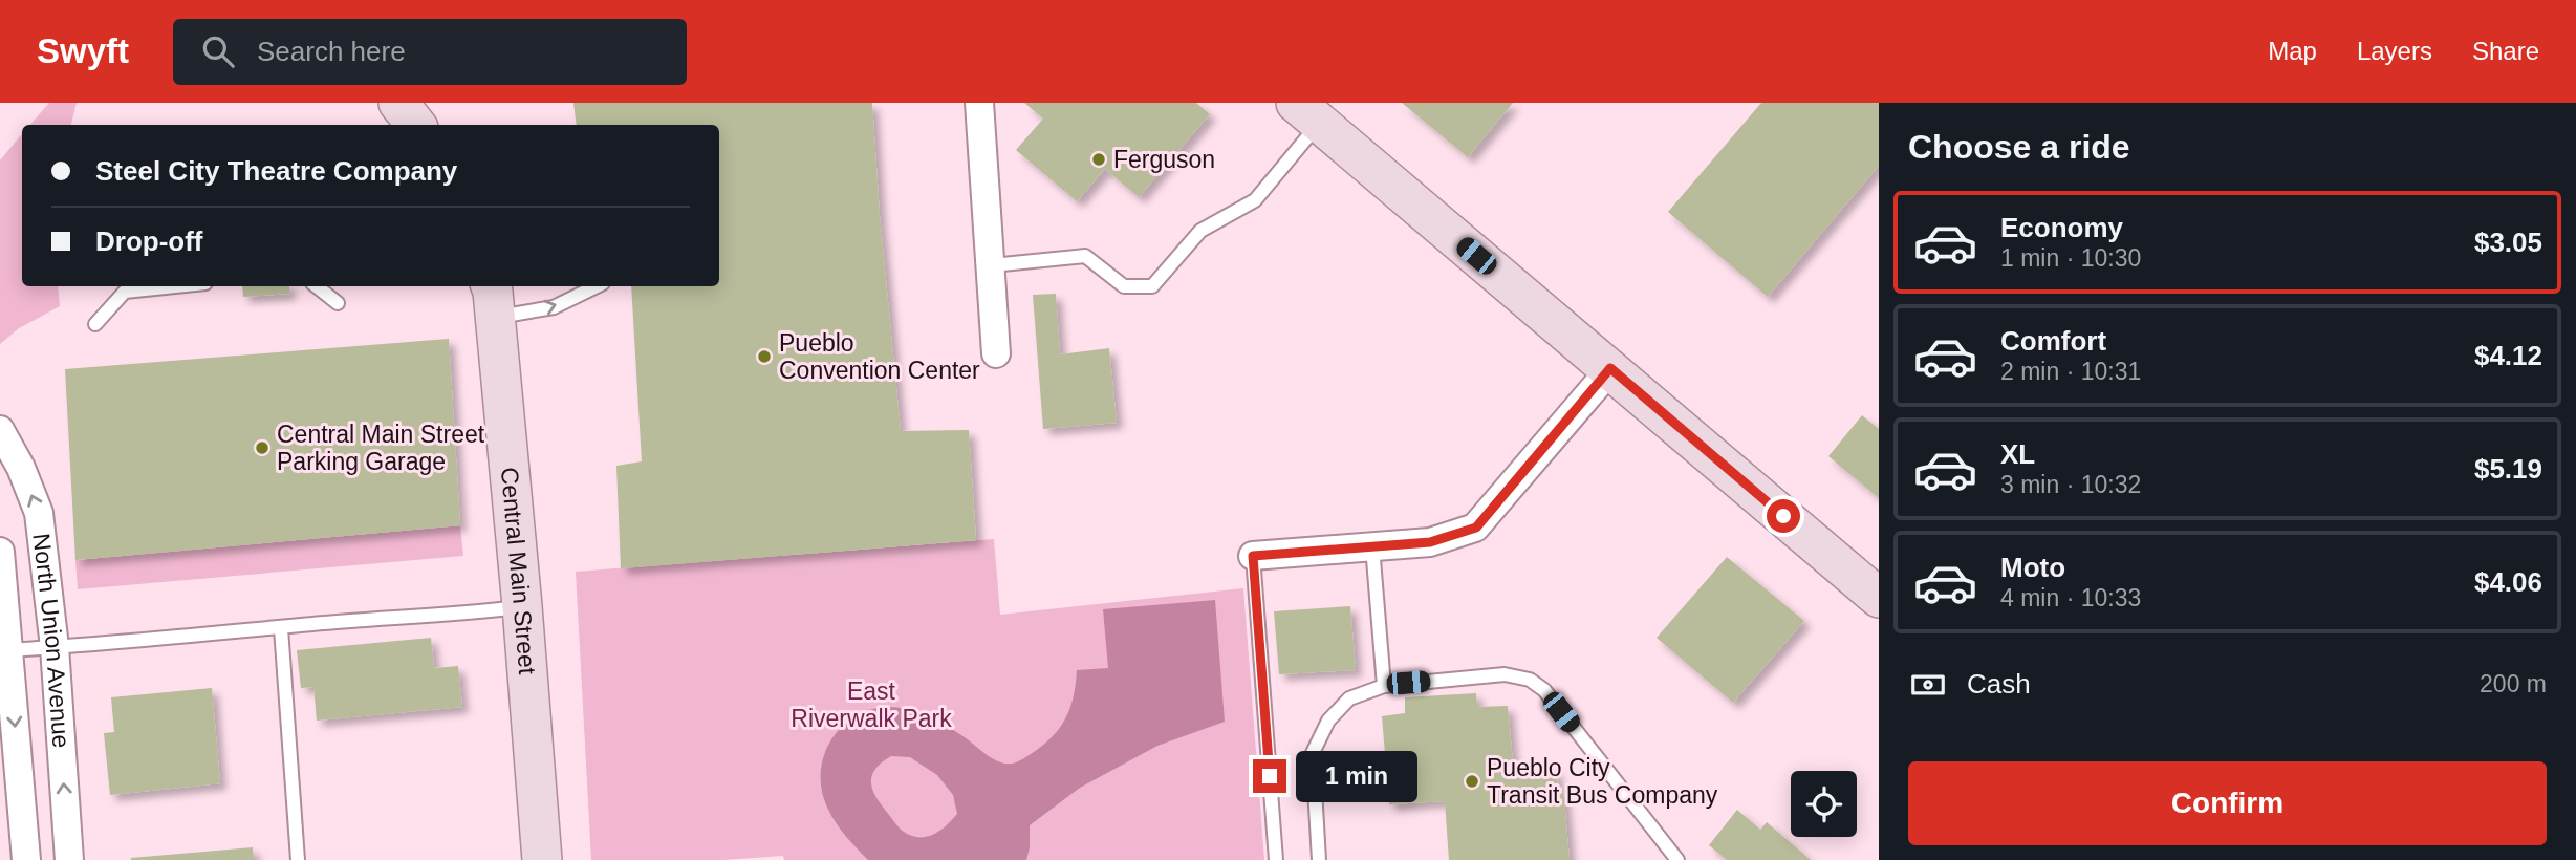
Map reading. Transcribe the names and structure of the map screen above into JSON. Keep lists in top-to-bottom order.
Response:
{
  "streets": {
    "main road": ["Central Main Street"],
    "street": ["North Union Avenue"]
  },
  "parks": ["East Riverwalk Park"],
  "places": [
    "Ferguson",
    "Pueblo Convention Center",
    "Central Main Street Parking Garage",
    "Pueblo City Transit Bus Company"
  ],
  "page": {
    "header": "Swyft",
    "search": "Search here",
    "nav": ["Map", "Layers", "Share"],
    "heading": "Choose a ride",
    "banner": ["Steel City Theatre Company", "Drop-off"],
    "list": [
      {
        "name": "Economy",
        "note": "1 min · 10:30",
        "value": "$3.05"
      },
      {
        "name": "Comfort",
        "note": "2 min · 10:31",
        "value": "$4.12"
      },
      {
        "name": "XL",
        "note": "3 min · 10:32",
        "value": "$5.19"
      },
      {
        "name": "Moto",
        "note": "4 min · 10:33",
        "value": "$4.06"
      }
    ],
    "pay": ["Cash", "200 m"],
    "buttons": "Confirm",
    "bubble": "1 min"
  }
}
